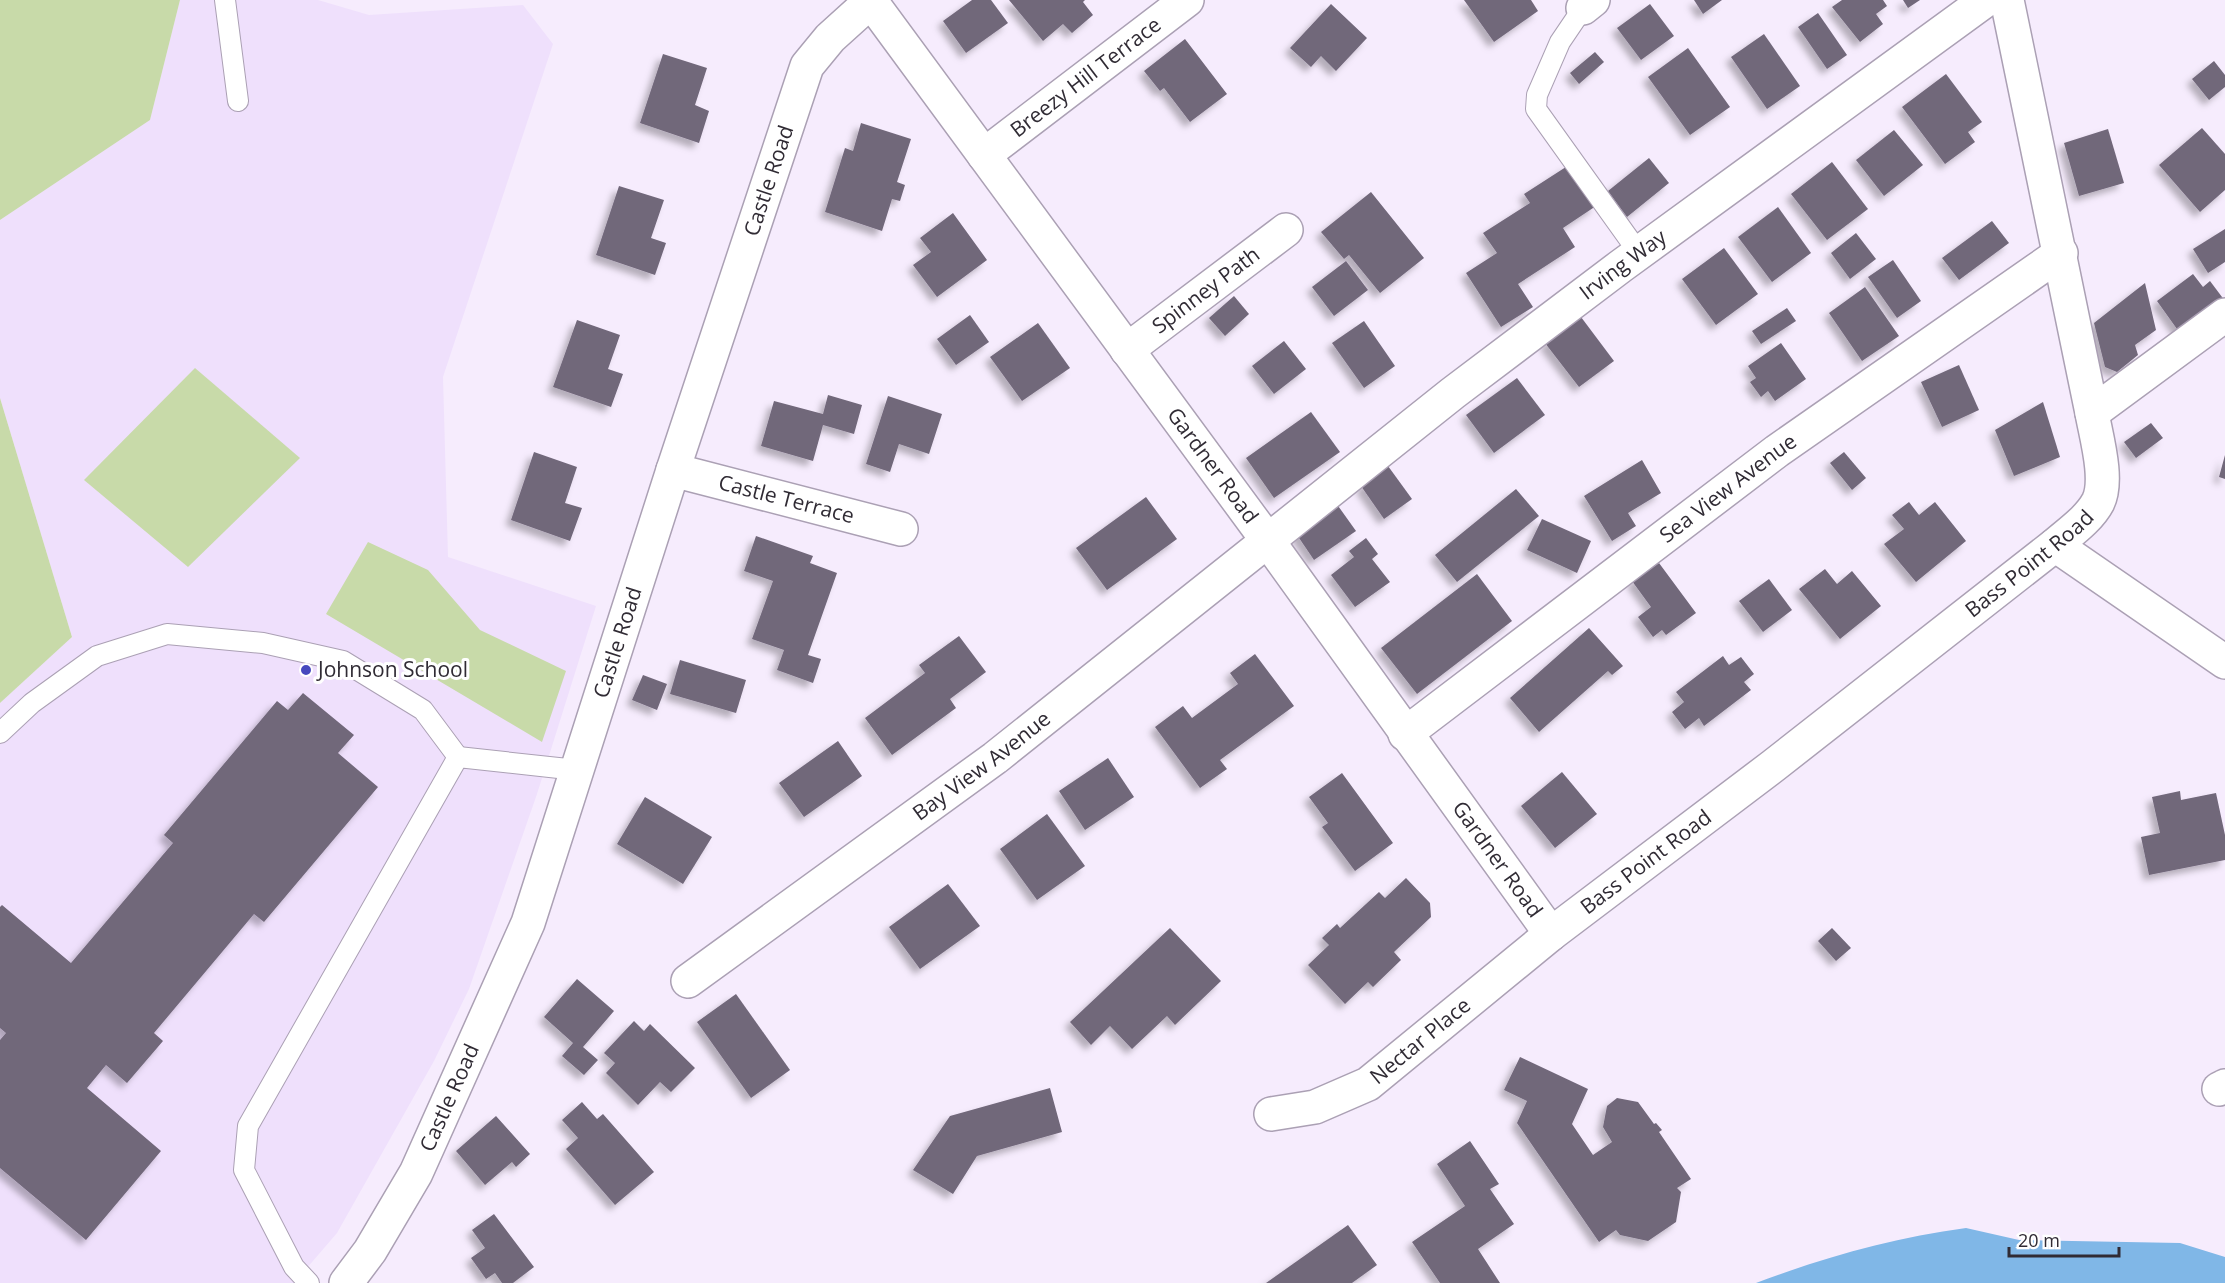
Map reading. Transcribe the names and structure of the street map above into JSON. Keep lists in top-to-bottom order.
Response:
{
  "streets": {
    "street": [
      "Breezy Hill Terrace",
      "Castle Road",
      "Irving Way",
      "Spinney Path",
      "Gardner Road",
      "Sea View Avenue",
      "Castle Terrace",
      "Bass Point Road",
      "Bay View Avenue",
      "Nectar Place"
    ]
  },
  "crossings": [
    ["Breezy Hill Terrace", "Gardner Road"],
    ["Castle Road", "Gardner Road"],
    ["Castle Road", "Castle Terrace"],
    ["Irving Way", "Gardner Road"],
    ["Irving Way", "Bay View Avenue"],
    ["Spinney Path", "Gardner Road"],
    ["Gardner Road", "Sea View Avenue"],
    ["Gardner Road", "Bass Point Road"],
    ["Gardner Road", "Bay View Avenue"],
    ["Gardner Road", "Nectar Place"],
    ["Sea View Avenue", "Bass Point Road"],
    ["Bass Point Road", "Nectar Place"]
  ],
  "places": ["Johnson School"],
  "scale_bar": "20 m"
}
